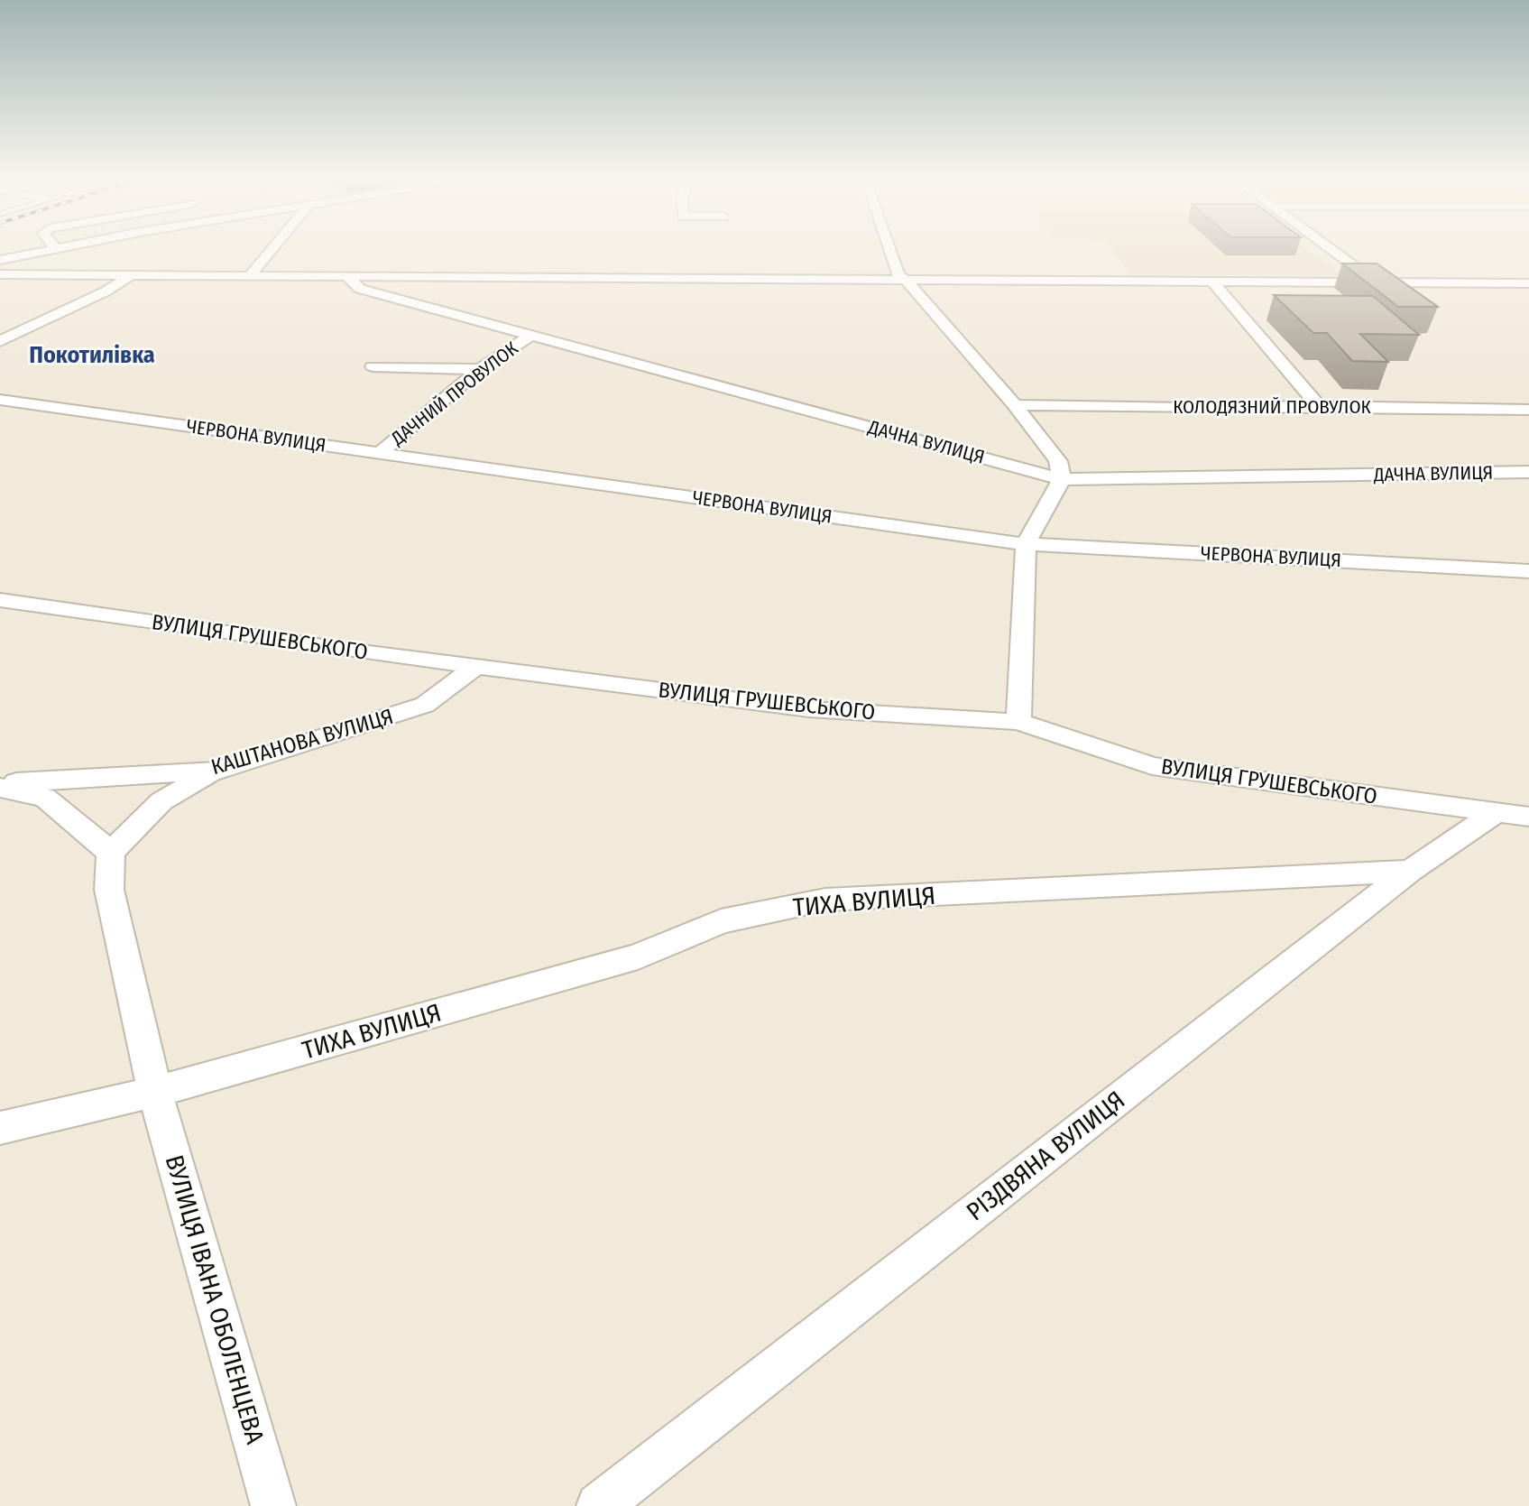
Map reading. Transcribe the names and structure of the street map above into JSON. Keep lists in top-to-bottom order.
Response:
{
  "streets": {
    "street": [
      "ДАЧНИЙ ПРОВУЛОК",
      "КОЛОДЯЗНИЙ ПРОВУЛОК",
      "ЧЕРВОНА ВУЛИЦЯ",
      "ДАЧНА ВУЛИЦЯ",
      "ВУЛИЦЯ ГРУШЕВСЬКОГО",
      "КАШТАНОВА ВУЛИЦЯ",
      "ТИХА ВУЛИЦЯ",
      "РІЗДВЯНА ВУЛИЦЯ",
      "ВУЛИЦЯ ІВАНА ОБОЛЕНЦЕВА"
    ]
  },
  "crossings": [
    ["ДАЧНИЙ ПРОВУЛОК", "ЧЕРВОНА ВУЛИЦЯ"],
    ["ДАЧНИЙ ПРОВУЛОК", "ДАЧНА ВУЛИЦЯ"],
    ["ВУЛИЦЯ ГРУШЕВСЬКОГО", "КАШТАНОВА ВУЛИЦЯ"],
    ["ВУЛИЦЯ ГРУШЕВСЬКОГО", "РІЗДВЯНА ВУЛИЦЯ"],
    ["ТИХА ВУЛИЦЯ", "РІЗДВЯНА ВУЛИЦЯ"],
    ["ТИХА ВУЛИЦЯ", "ВУЛИЦЯ ІВАНА ОБОЛЕНЦЕВА"]
  ],
  "districts": ["Покотилівка"]
}
